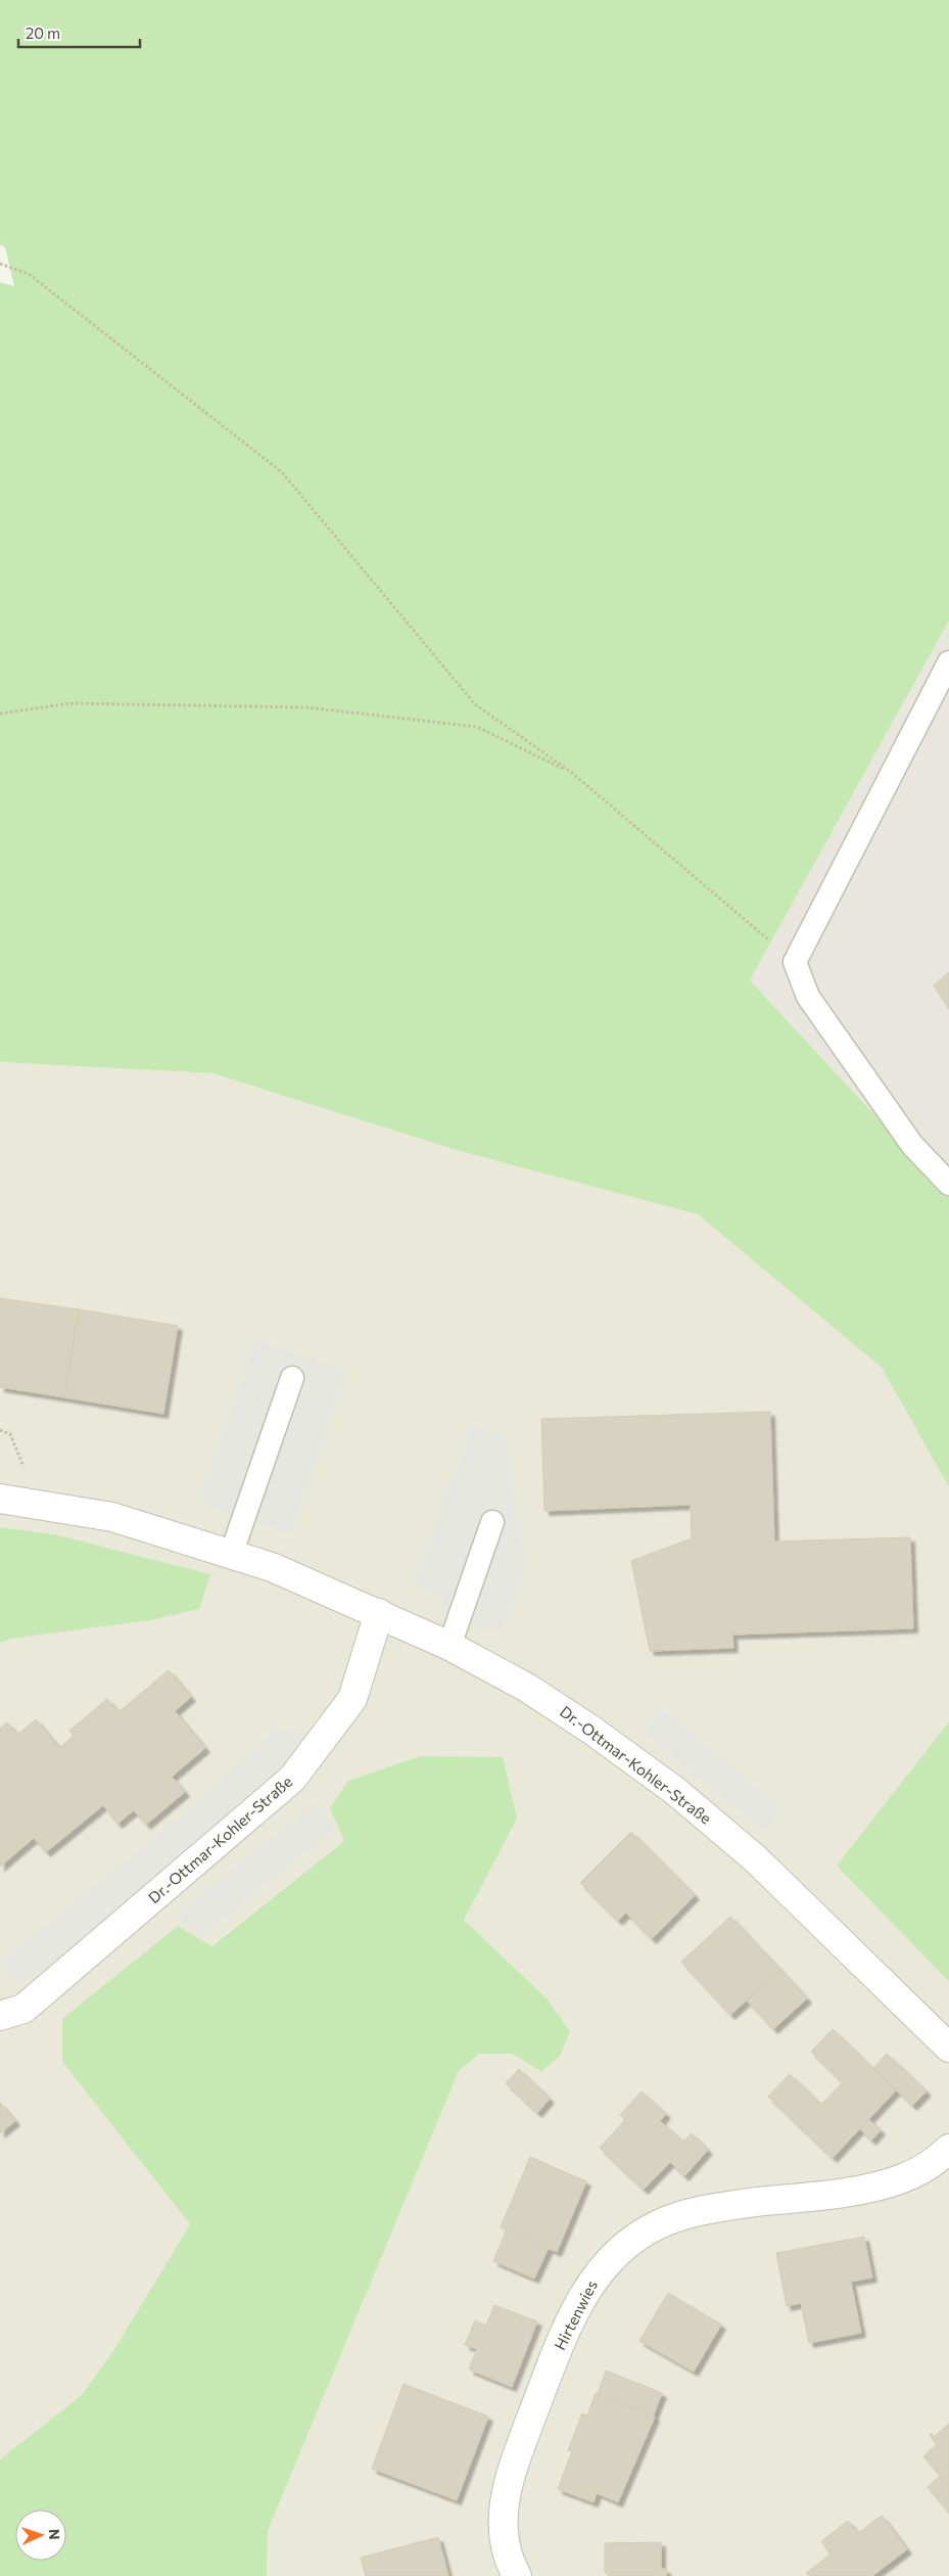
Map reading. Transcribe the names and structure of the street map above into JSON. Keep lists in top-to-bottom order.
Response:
{
  "streets": {
    "street": ["Dr.-Ottmar-Kohler-Straße", "Hirtenwies"]
  },
  "scale_bar": "20 m",
  "north": "right"
}
